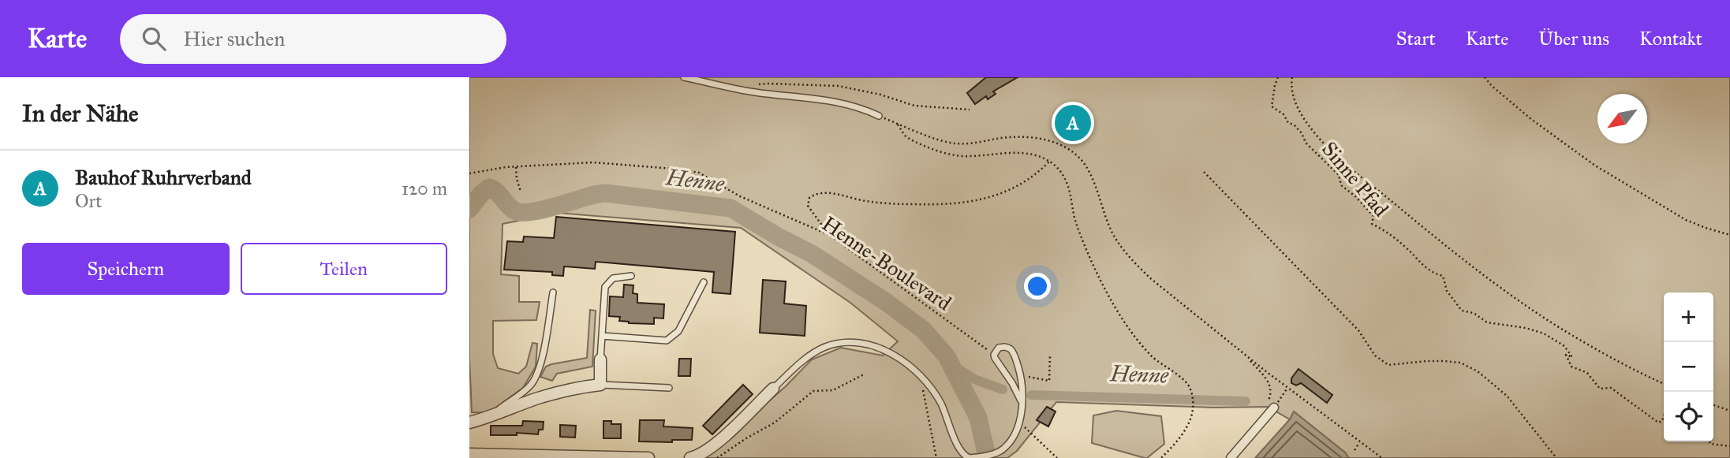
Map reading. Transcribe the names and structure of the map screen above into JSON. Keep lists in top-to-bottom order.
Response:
{
  "streets": {
    "path": ["Sinne Pfad", "Henne-Boulevard"]
  },
  "water": ["Henne"],
  "north": "bottom left",
  "page": {
    "header": "Karte",
    "search": "Hier suchen",
    "nav": [
      "Start",
      "Karte",
      "Über uns",
      "Kontakt"
    ],
    "heading": "In der Nähe",
    "pins": "A",
    "list": [
      {
        "mark": "A",
        "name": "Bauhof Ruhrverband",
        "note": "Ort",
        "value": "120 m"
      }
    ],
    "buttons": ["Speichern", "Teilen"],
    "map_buttons": ["+", "−"]
  }
}
